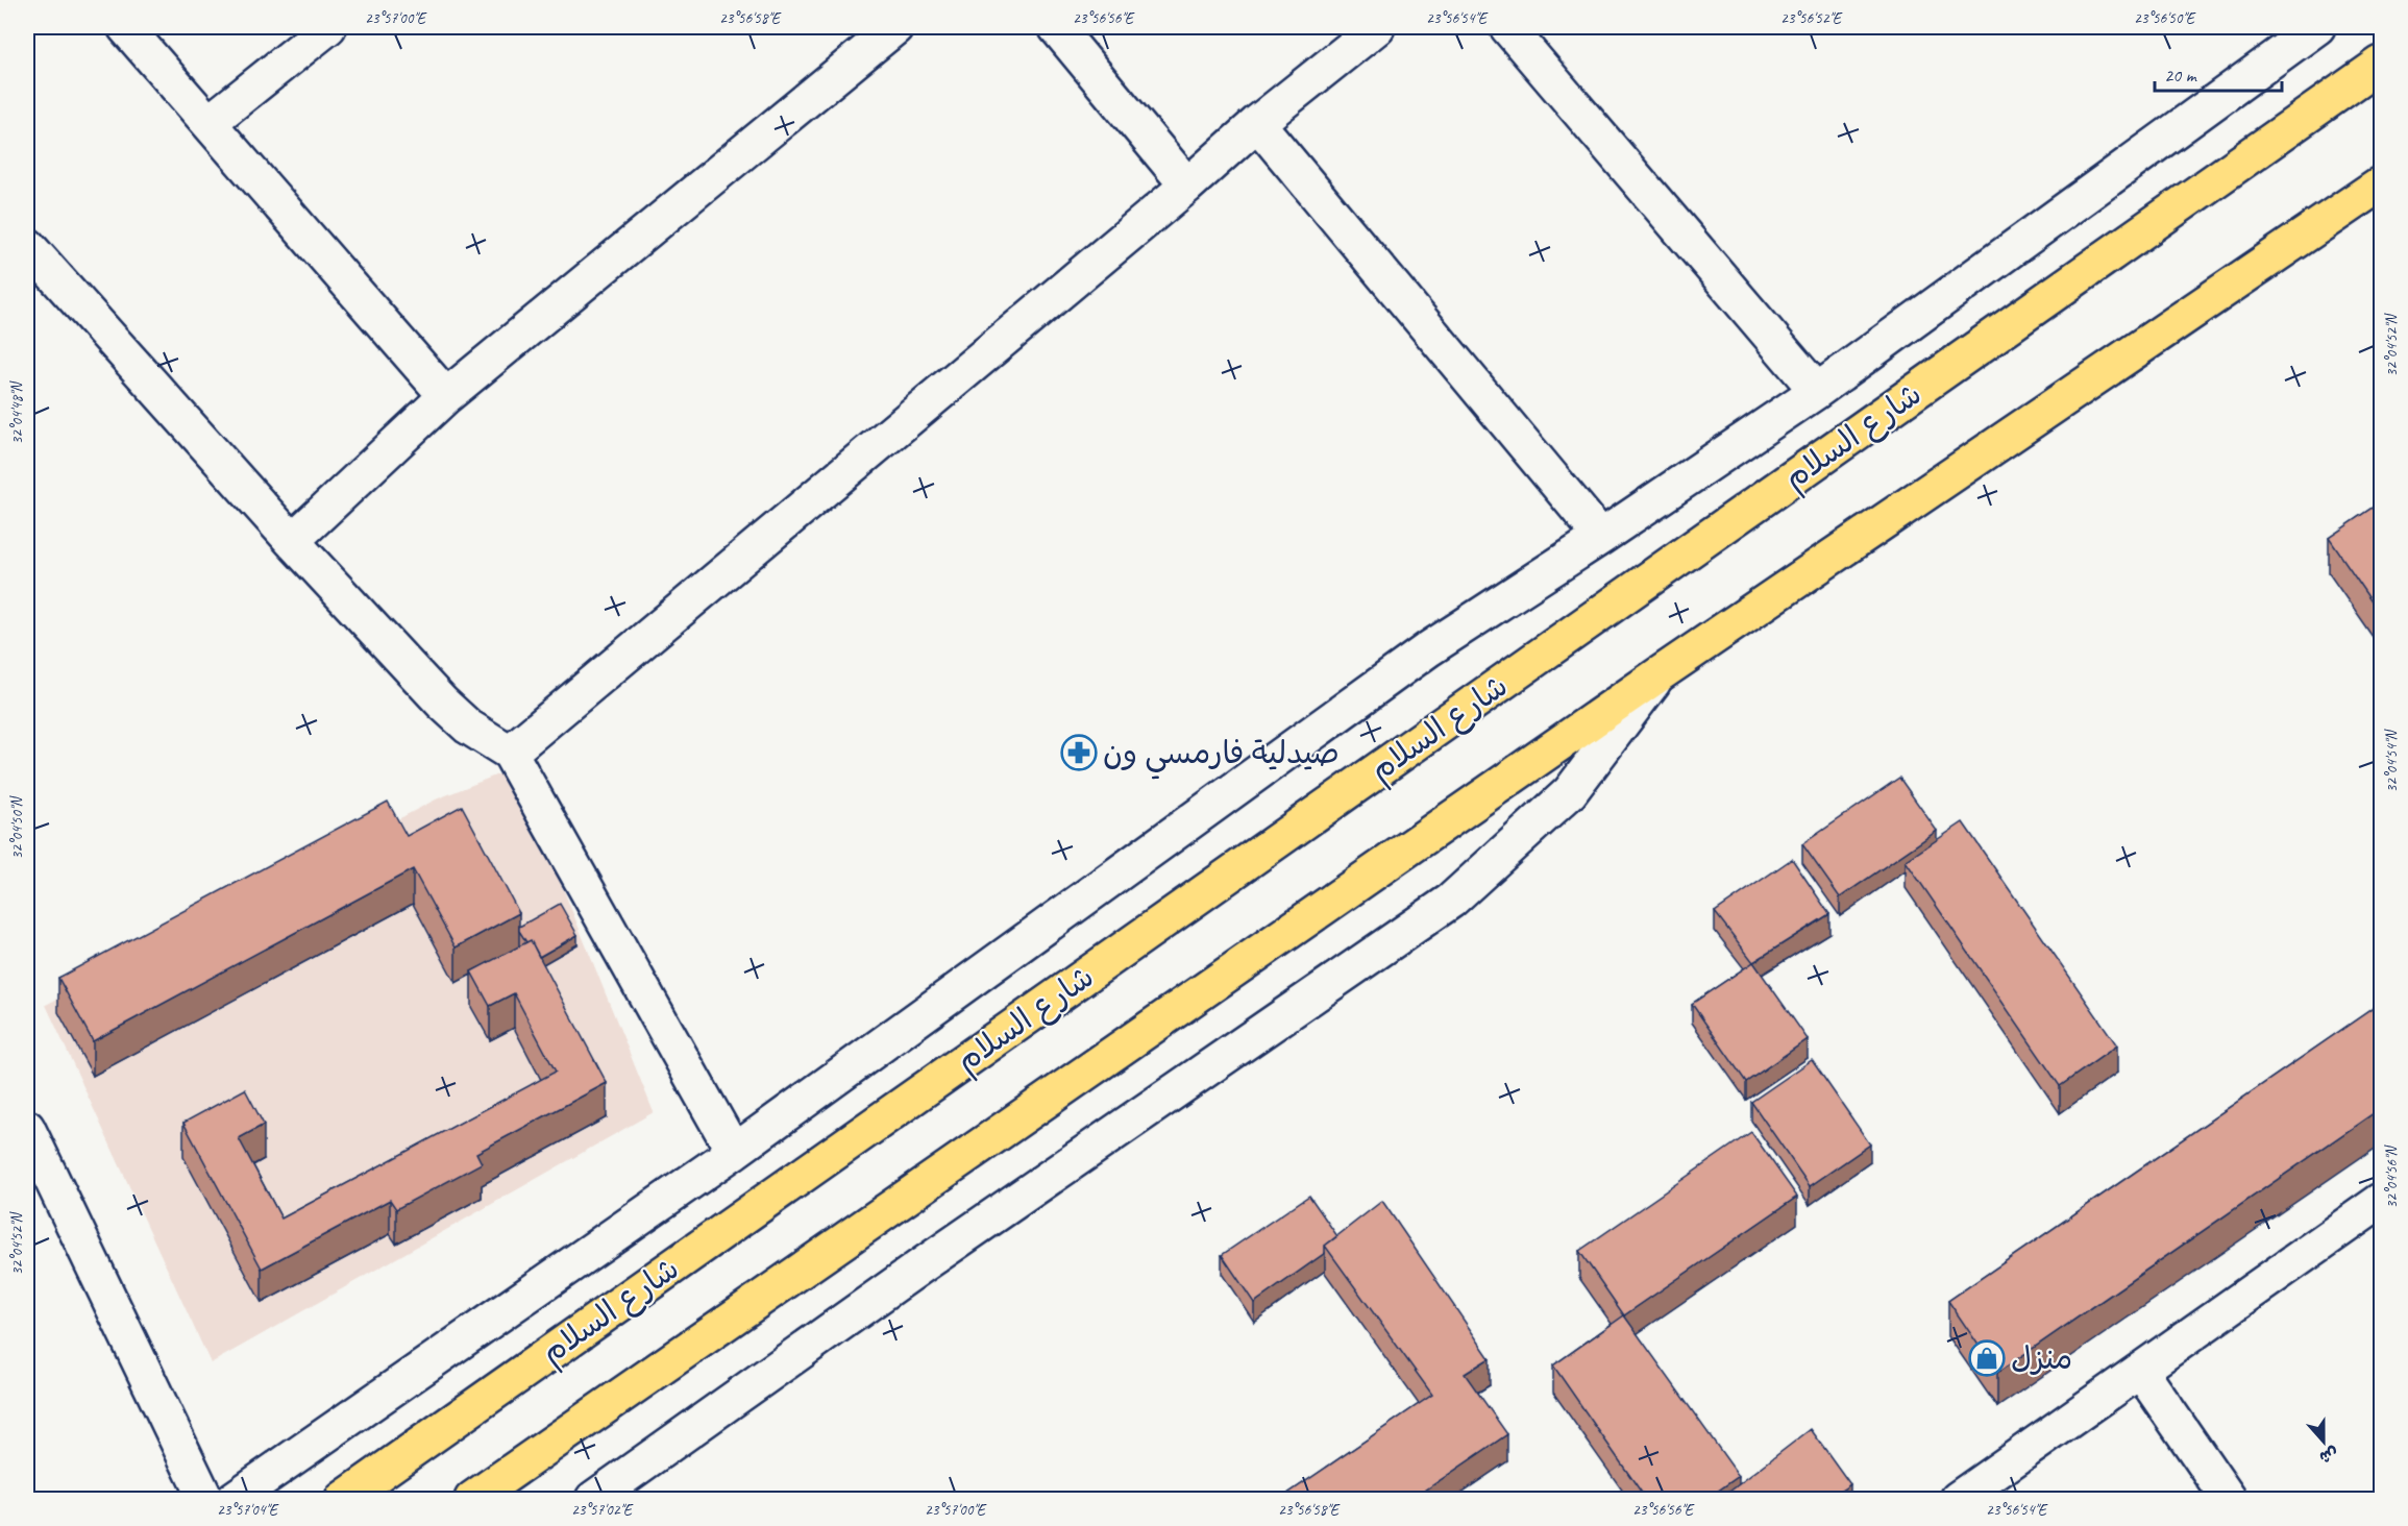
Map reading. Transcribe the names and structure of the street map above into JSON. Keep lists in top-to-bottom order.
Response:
{
  "streets": {
    "highway": ["شارع السلام"]
  },
  "places": {
    "pharmacy": ["صيدلية فارمسي ون"],
    "shop": ["منزل"]
  },
  "scale_bar": "20 m",
  "north": "bottom",
  "coordinates": [
    "23°57'00\"E",
    "23°56'58\"E",
    "23°56'56\"E",
    "23°56'54\"E",
    "23°56'52\"E",
    "23°56'50\"E",
    "32°04'52\"N",
    "32°04'48\"N",
    "32°04'54\"N",
    "32°04'50\"N",
    "32°04'56\"N",
    "23°57'04\"E",
    "23°57'02\"E"
  ]
}
